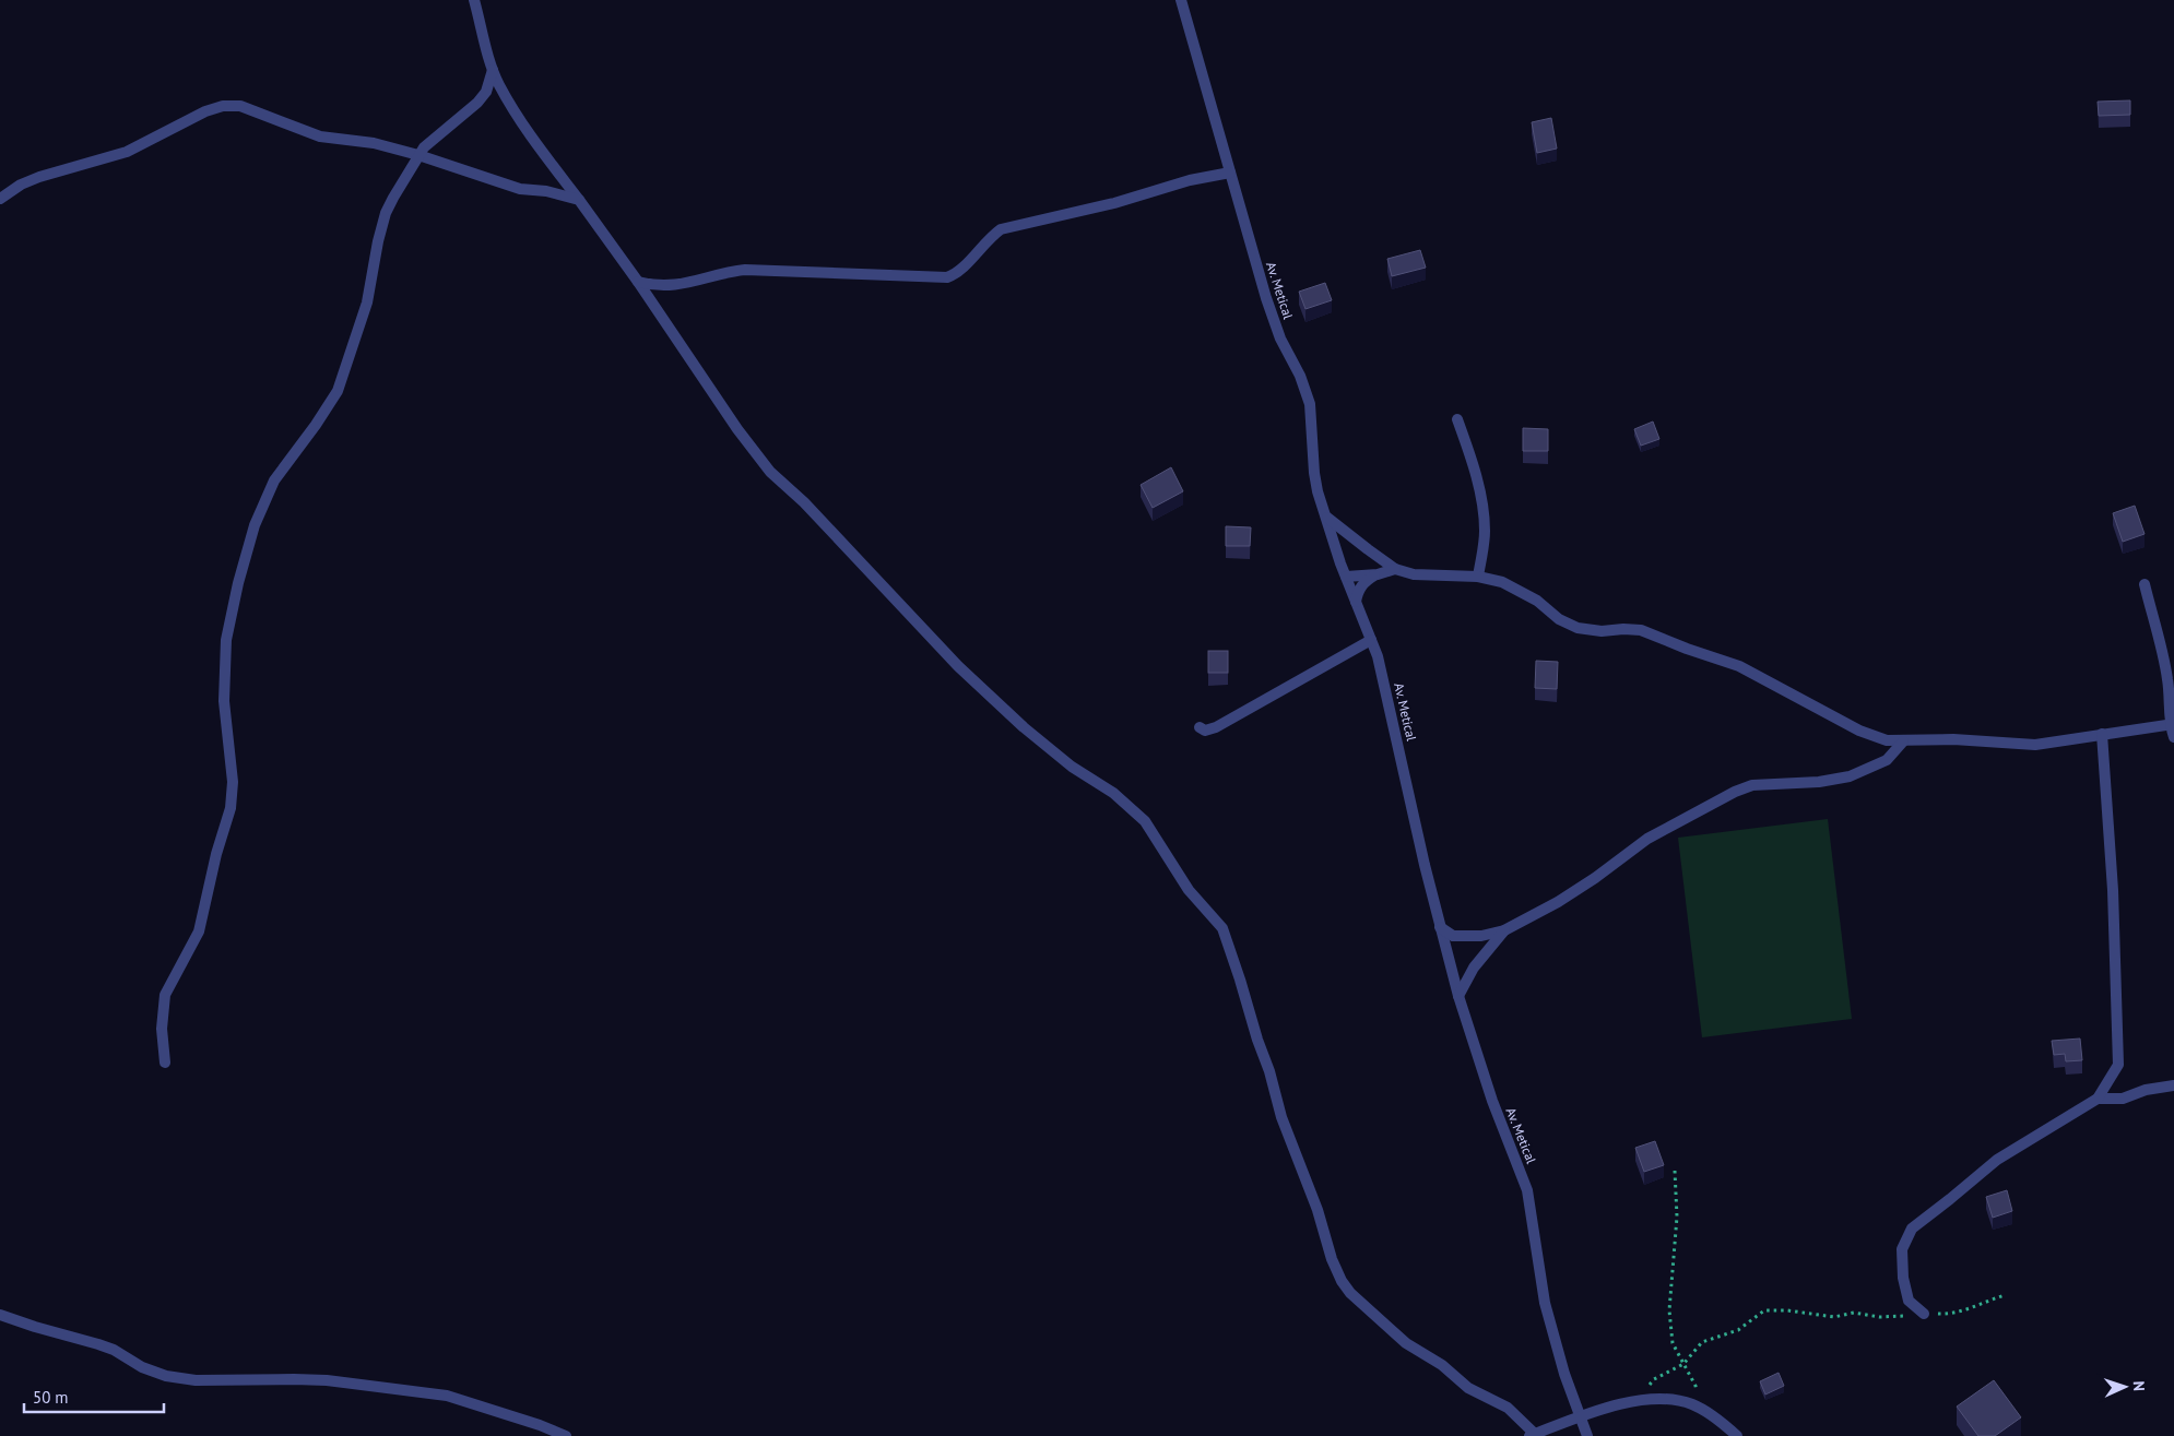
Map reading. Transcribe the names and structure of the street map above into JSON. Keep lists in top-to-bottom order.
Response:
{
  "streets": {
    "street": ["Av. Metical"]
  },
  "scale_bar": "50 m",
  "north": "right"
}
